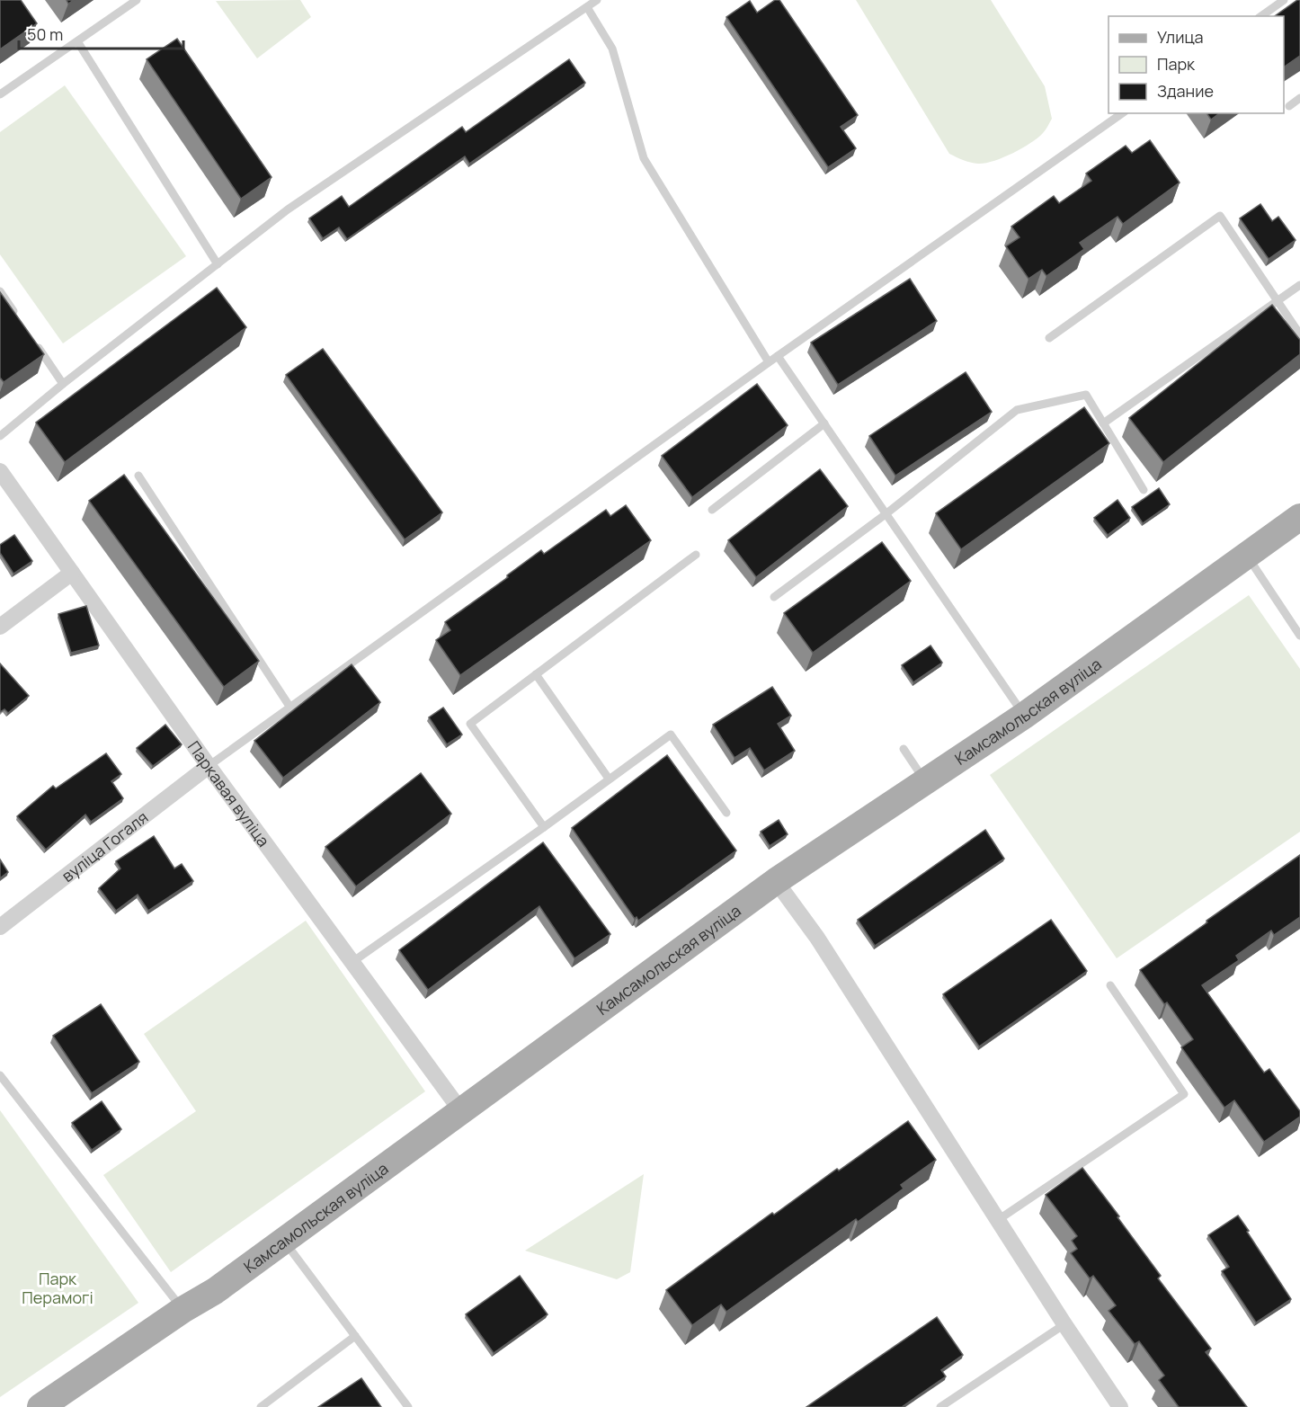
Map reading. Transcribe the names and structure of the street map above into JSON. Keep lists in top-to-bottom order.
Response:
{
  "streets": {
    "main road": ["Камсамольская вуліца"],
    "street": ["Паркавая вуліца", "вуліца Гогаля"]
  },
  "crossings": [
    ["Камсамольская вуліца", "Паркавая вуліца"],
    ["Паркавая вуліца", "вуліца Гогаля"]
  ],
  "parks": ["Парк Перамогі"],
  "legend": ["Улица", "Парк", "Здание"],
  "scale_bar": "50 m"
}
